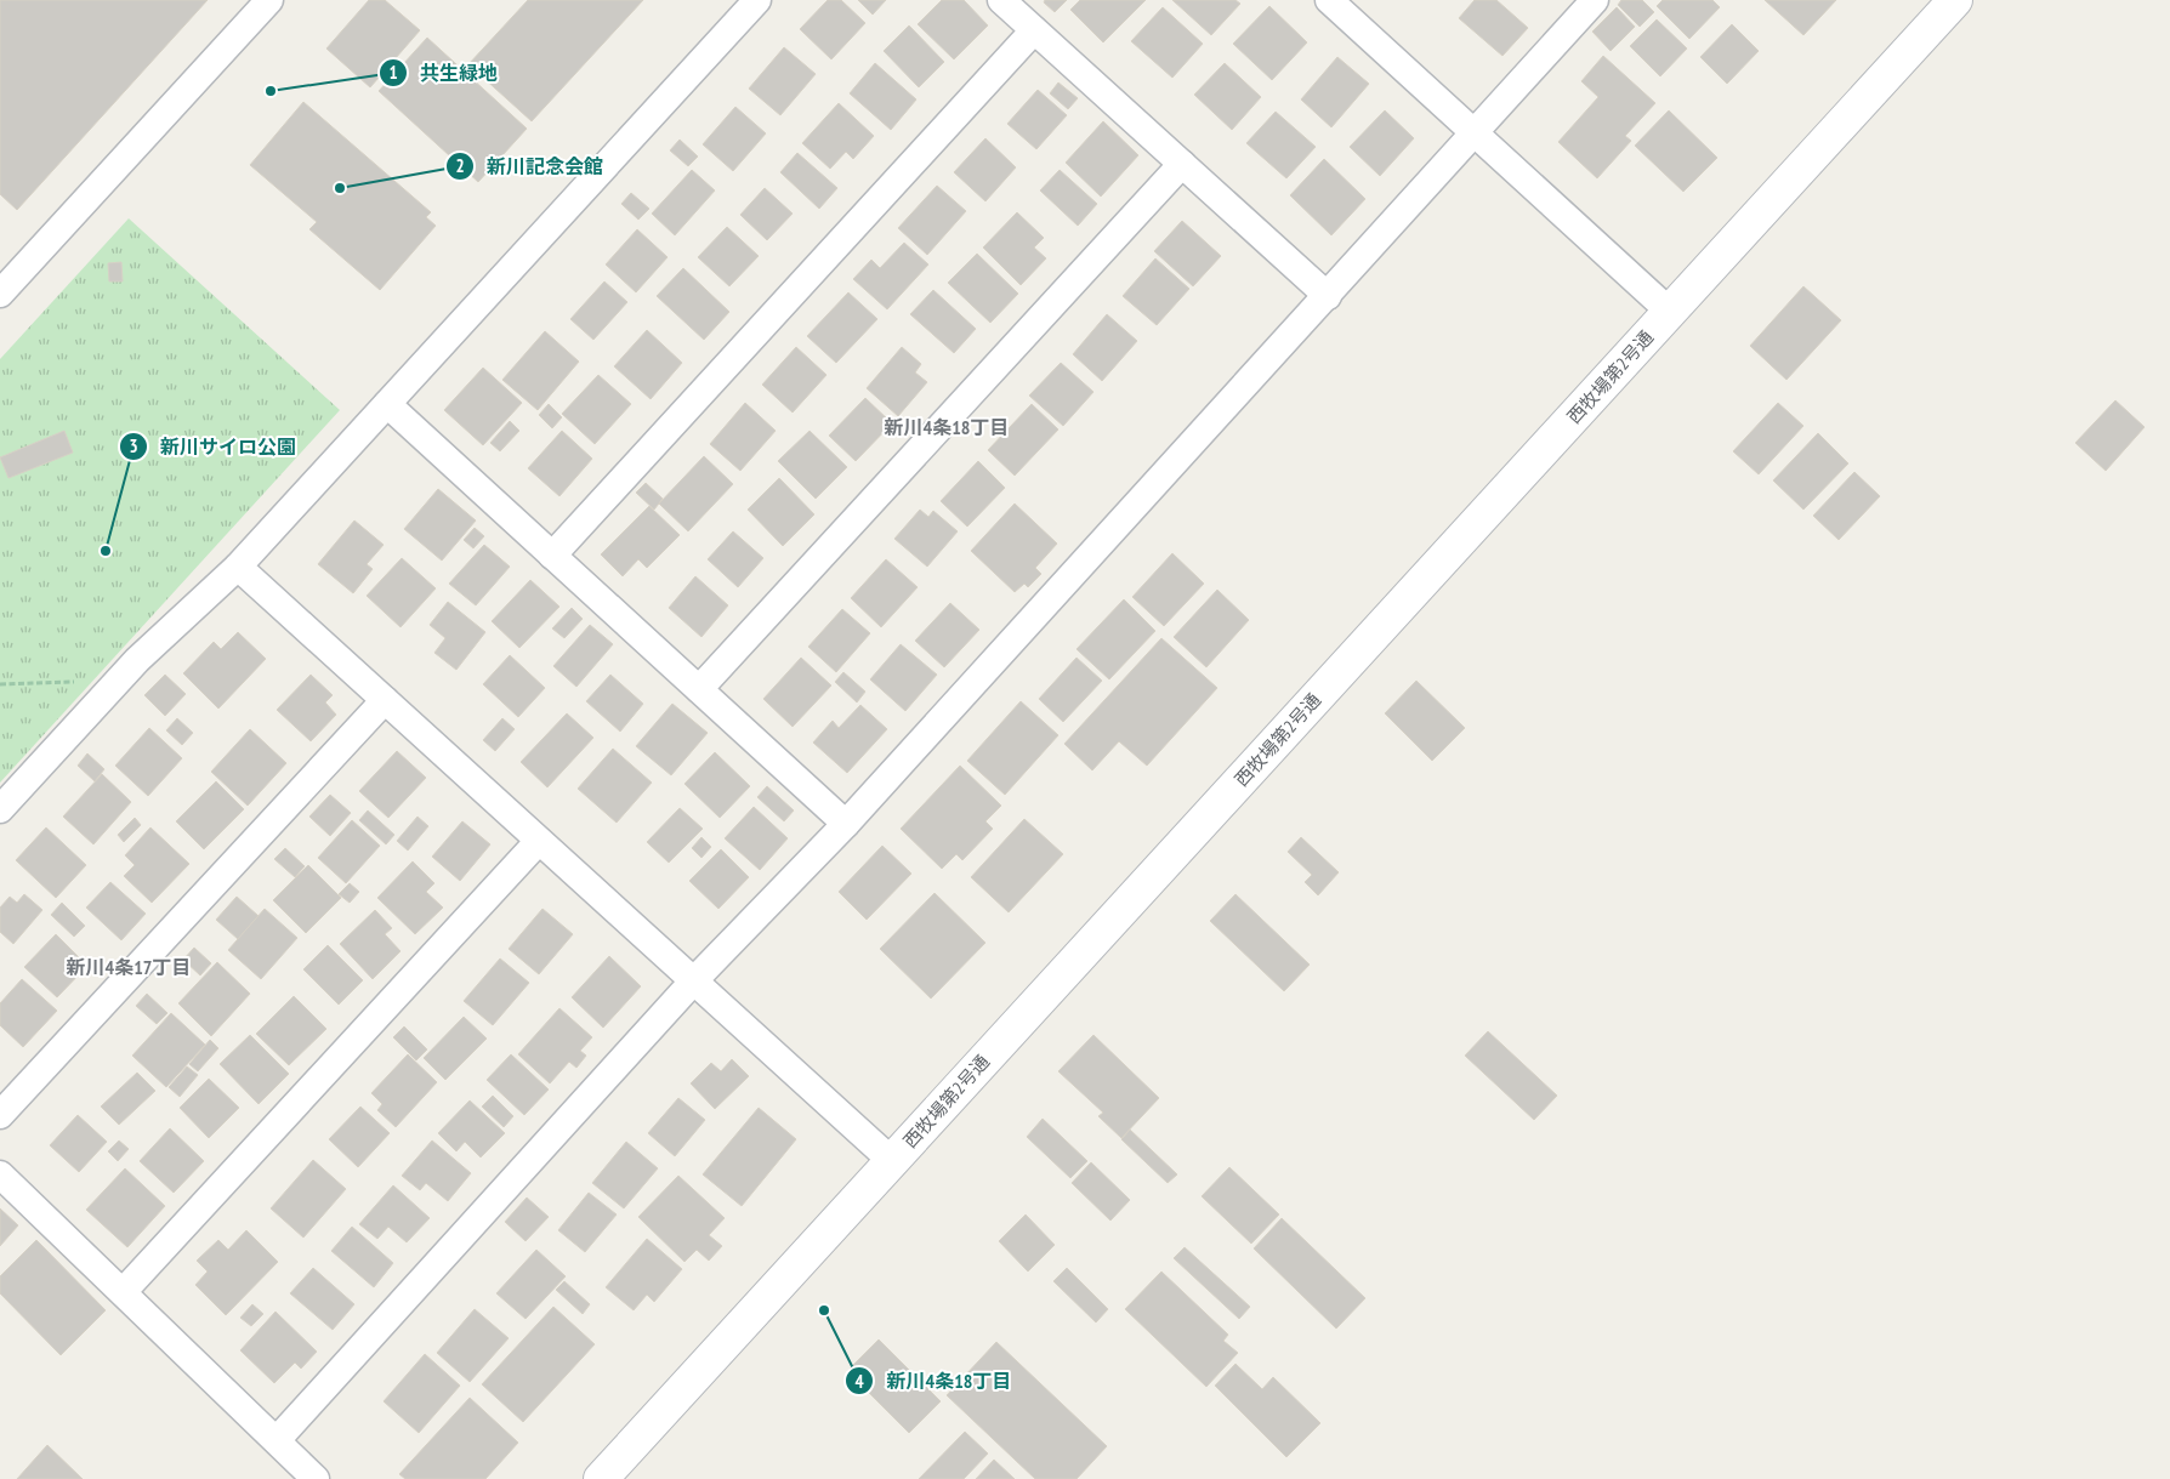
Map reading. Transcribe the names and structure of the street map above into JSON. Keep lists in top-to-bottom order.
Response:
{
  "streets": {
    "street": ["西牧場第2号通"]
  },
  "districts": ["新川4条18丁目", "新川4条17丁目"],
  "places": [
    "共生緑地",
    "新川記念会館",
    "新川サイロ公園",
    "新川4条18丁目"
  ]
}
